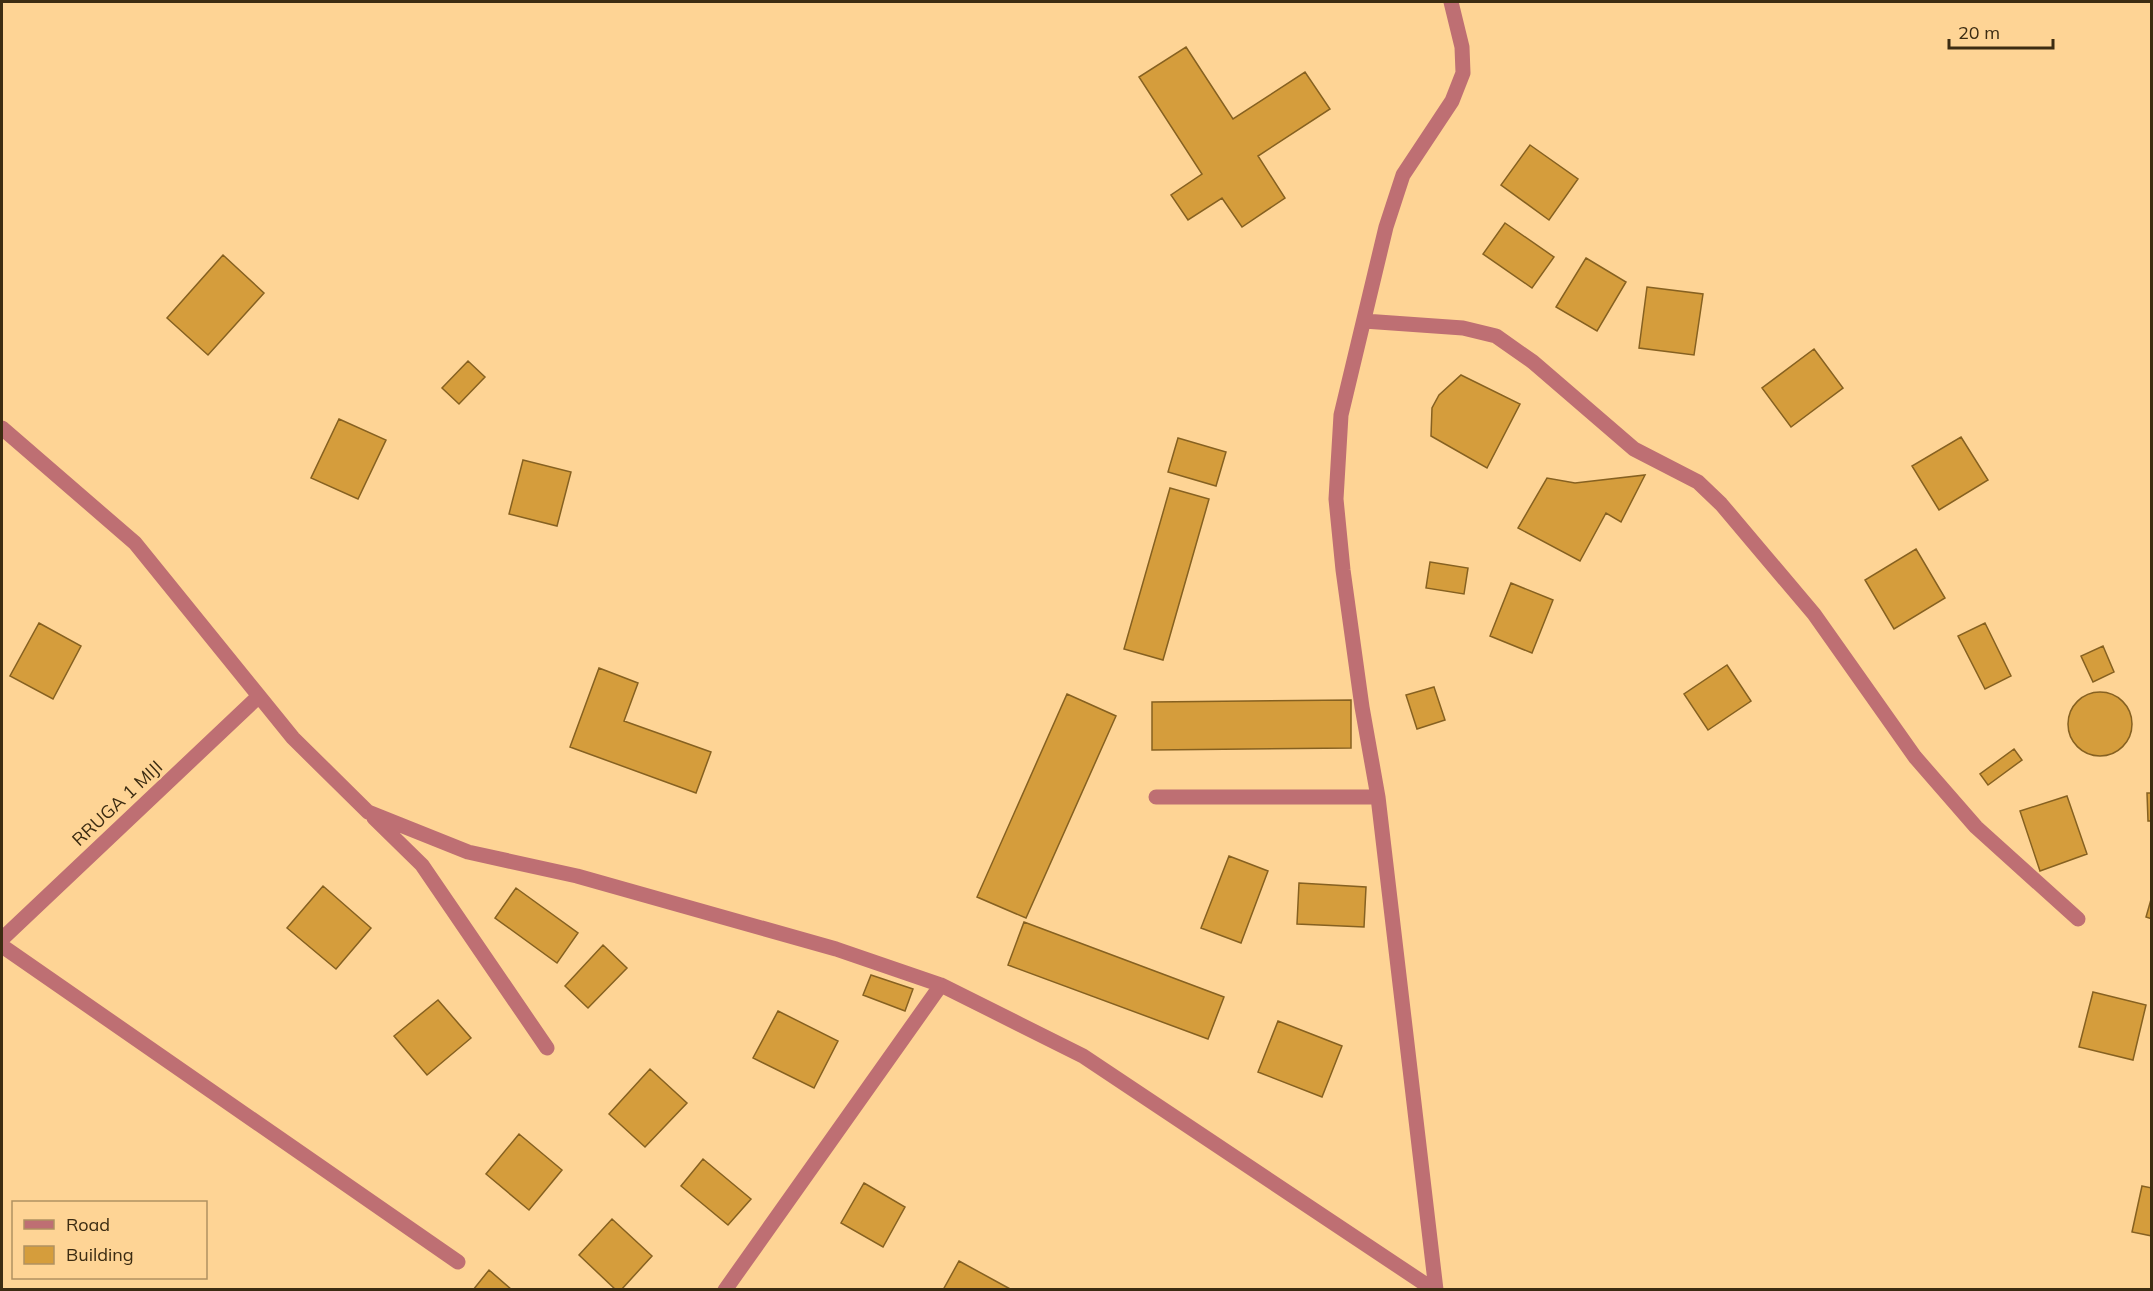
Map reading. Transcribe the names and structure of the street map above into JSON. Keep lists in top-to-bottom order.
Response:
{
  "streets": {
    "street": ["RRUGA 1 MIJI"]
  },
  "legend": ["Road", "Building"],
  "scale_bar": "20 m"
}
